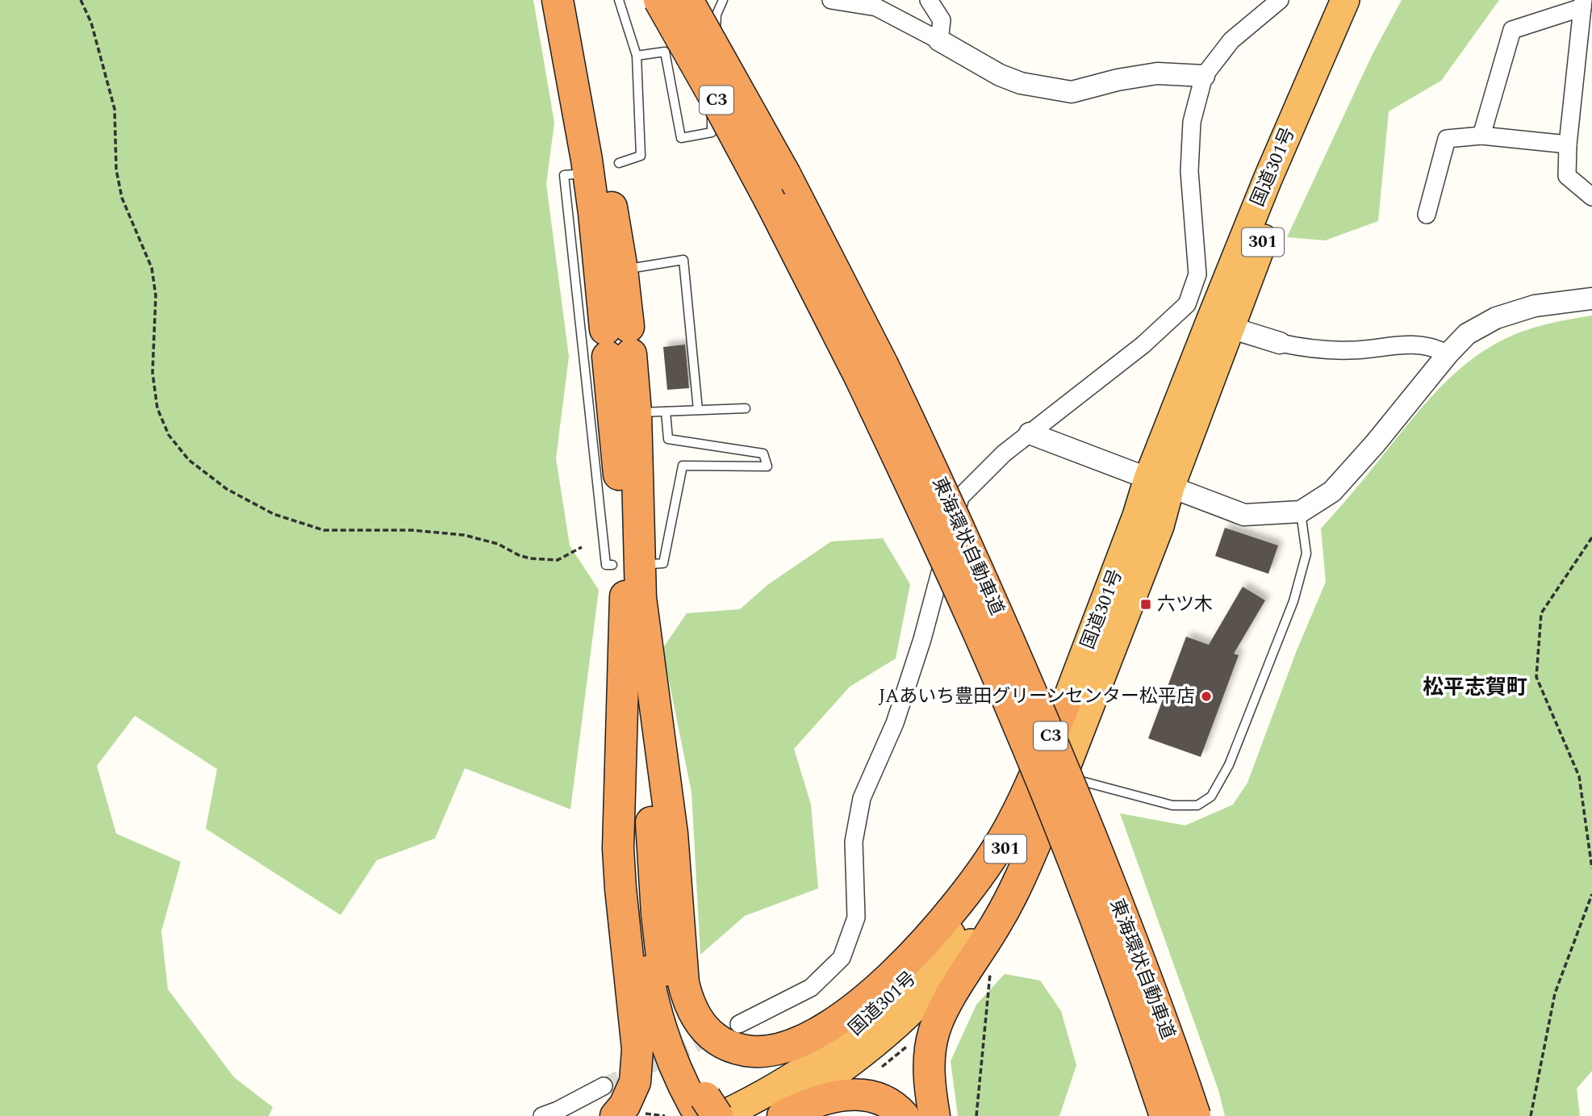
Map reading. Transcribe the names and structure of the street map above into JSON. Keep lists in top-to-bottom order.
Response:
{
  "streets": {
    "highway": [
      "C3",
      "国道301号",
      "301",
      "東海環状自動車道"
    ]
  },
  "districts": ["松平志賀町"],
  "places": {
    "transit": ["六ツ木"],
    "other": ["JAあいち豊田グリーンセンター松平店"]
  }
}
